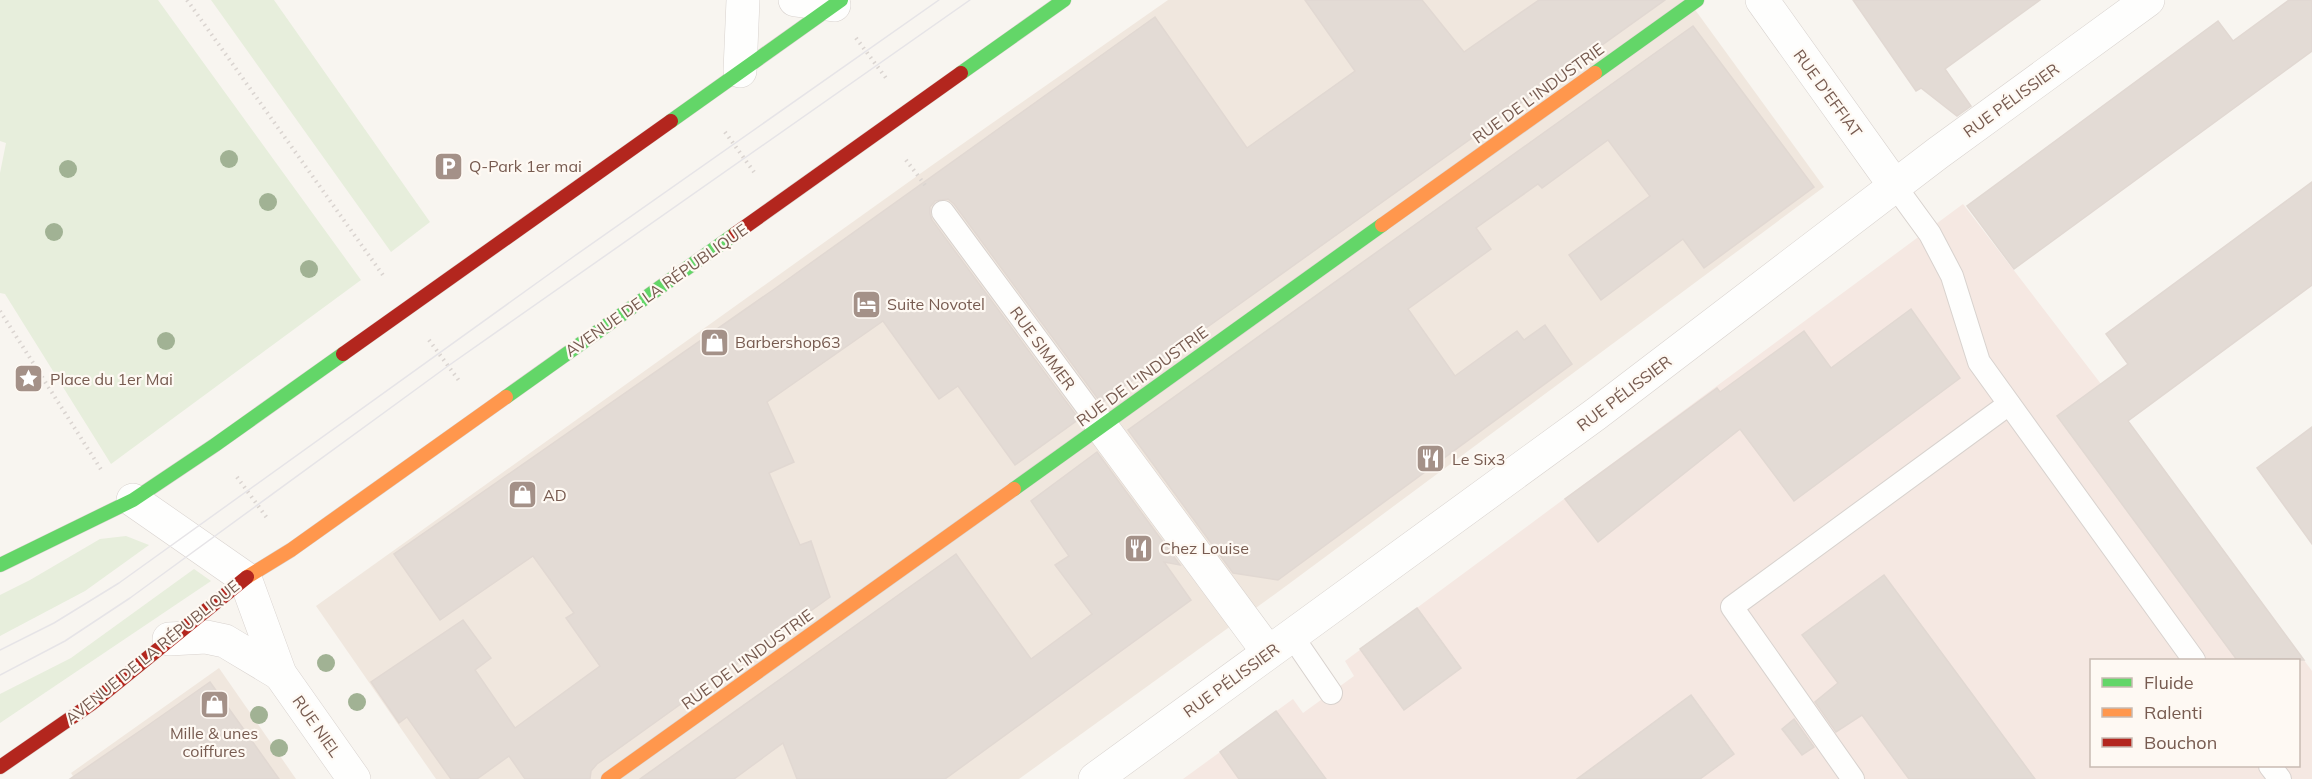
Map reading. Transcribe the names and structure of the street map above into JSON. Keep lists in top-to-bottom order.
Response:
{
  "streets": {
    "main road": ["RUE DE L'INDUSTRIE", "AVENUE DE LA RÉPUBLIQUE"],
    "street": [
      "RUE D'EFFIAT",
      "RUE PÉLISSIER",
      "RUE SIMMER",
      "RUE NIEL"
    ]
  },
  "crossings": [
    ["RUE DE L'INDUSTRIE", "RUE SIMMER"],
    ["RUE D'EFFIAT", "RUE PÉLISSIER"],
    ["RUE PÉLISSIER", "RUE SIMMER"],
    ["AVENUE DE LA RÉPUBLIQUE", "RUE NIEL"]
  ],
  "places": {
    "parking": ["Q-Park 1er mai"],
    "hotel": ["Suite Novotel"],
    "shop": ["Barbershop63", "AD", "Mille & unes coiffures"],
    "place": ["Place du 1er Mai"],
    "restaurant": ["Le Six3", "Chez Louise"]
  },
  "legend": ["Fluide", "Ralenti", "Bouchon"]
}
